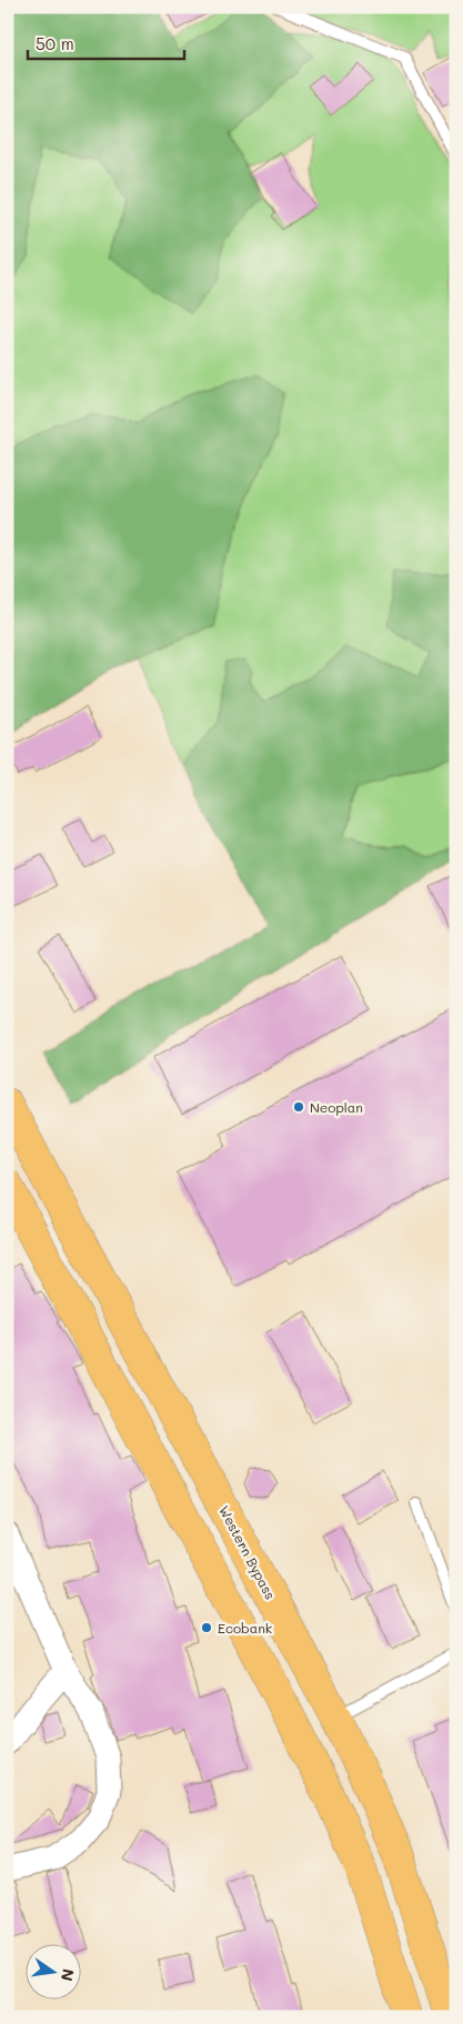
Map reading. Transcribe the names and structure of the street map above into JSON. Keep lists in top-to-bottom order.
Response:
{
  "streets": {
    "highway": ["Western Bypass"]
  },
  "places": ["Neoplan", "Ecobank"],
  "scale_bar": "50 m",
  "north": "right"
}
